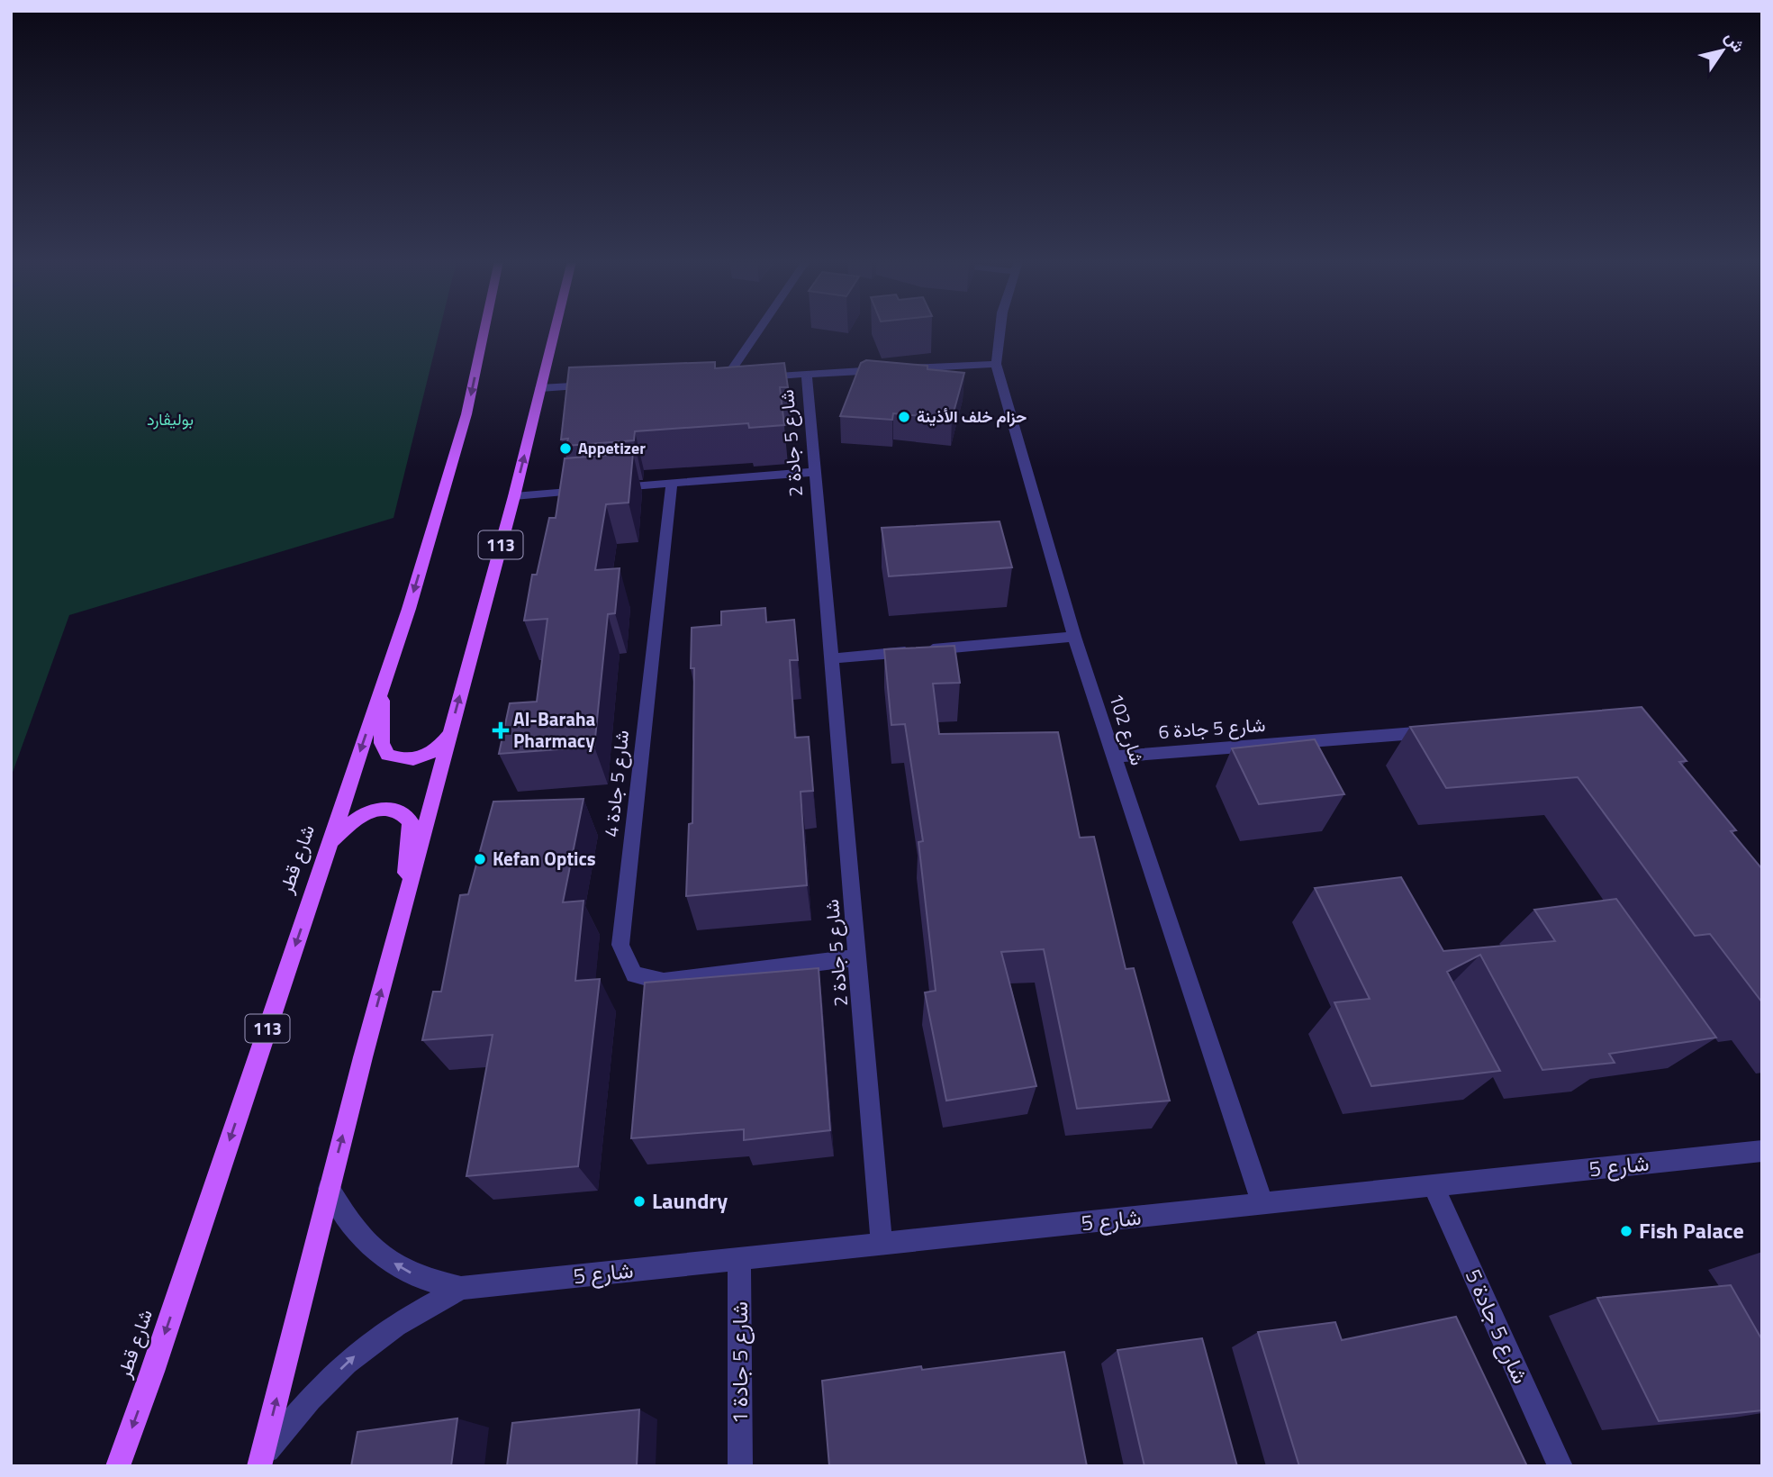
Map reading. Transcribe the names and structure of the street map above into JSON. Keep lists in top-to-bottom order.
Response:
{
  "streets": {
    "main road": ["113", "شارع قطر"],
    "street": [
      "شارع 5 جادة 2",
      "شارع 5 جادة 6",
      "شارع 102",
      "شارع 5 جادة 4",
      "شارع 5",
      "شارع 5 جادة 5",
      "شارع 5 جادة 1"
    ]
  },
  "crossings": [
    ["شارع 5 جادة 2", "شارع 5 جادة 4"],
    ["شارع 5 جادة 2", "شارع 5"],
    ["113", "شارع 5"],
    ["شارع 5 جادة 6", "شارع 102"],
    ["شارع 102", "شارع 5"],
    ["شارع 5", "شارع 5 جادة 5"],
    ["شارع 5", "شارع 5 جادة 1"]
  ],
  "parks": ["بوليڤارد"],
  "places": {
    "other": [
      "حزام خلف الأذينة",
      "Appetizer",
      "Kefan Optics",
      "Laundry",
      "Fish Palace"
    ],
    "health": ["Al-Baraha Pharmacy"]
  },
  "north": "top right"
}
